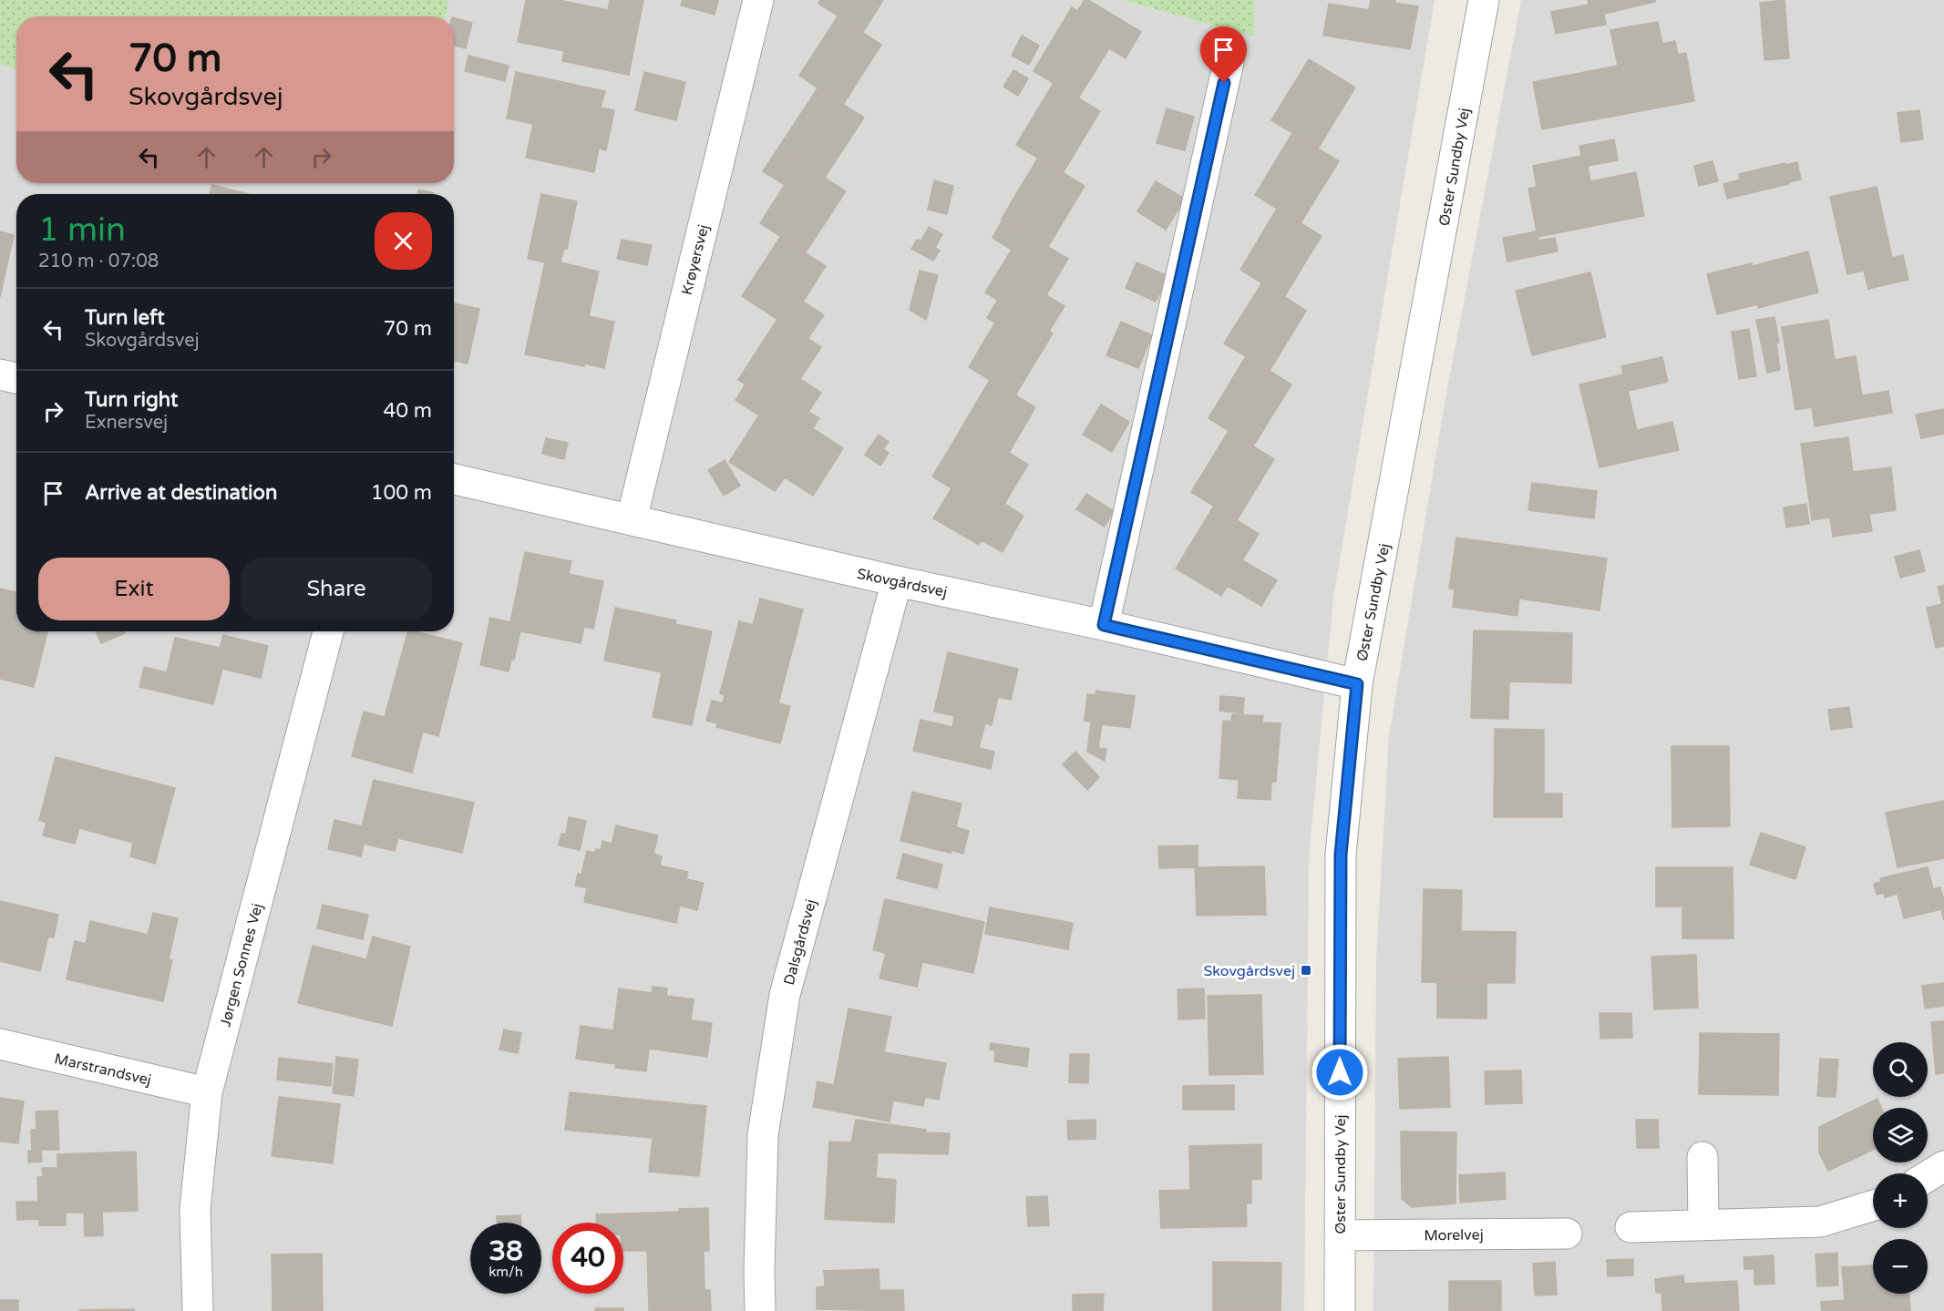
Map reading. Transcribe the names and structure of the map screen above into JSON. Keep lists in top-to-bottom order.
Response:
{
  "streets": {
    "street": [
      "Øster Sundby Vej",
      "Krøyersvej",
      "Skovgårdsvej",
      "Dalsgårdsvej",
      "Jørgen Sonnes Vej",
      "Marstrandsvej",
      "Morelvej"
    ]
  },
  "crossings": [
    ["Øster Sundby Vej", "Skovgårdsvej"],
    ["Øster Sundby Vej", "Morelvej"],
    ["Krøyersvej", "Skovgårdsvej"],
    ["Skovgårdsvej", "Dalsgårdsvej"],
    ["Jørgen Sonnes Vej", "Marstrandsvej"]
  ],
  "places": {
    "transit": ["Skovgårdsvej"]
  },
  "page": {
    "turn": ["70 m", "Skovgårdsvej"],
    "heading": ["1 min", "210 m · 07:08"],
    "list": [
      {
        "name": "Turn left",
        "note": "Skovgårdsvej",
        "value": "70 m"
      },
      {
        "name": "Turn right",
        "note": "Exnersvej",
        "value": "40 m"
      },
      {
        "name": "Arrive at destination",
        "value": "100 m"
      }
    ],
    "buttons": ["Exit", "Share"],
    "map_buttons": ["+", "−"],
    "speed": "38 km/h",
    "limit": "40"
  }
}
